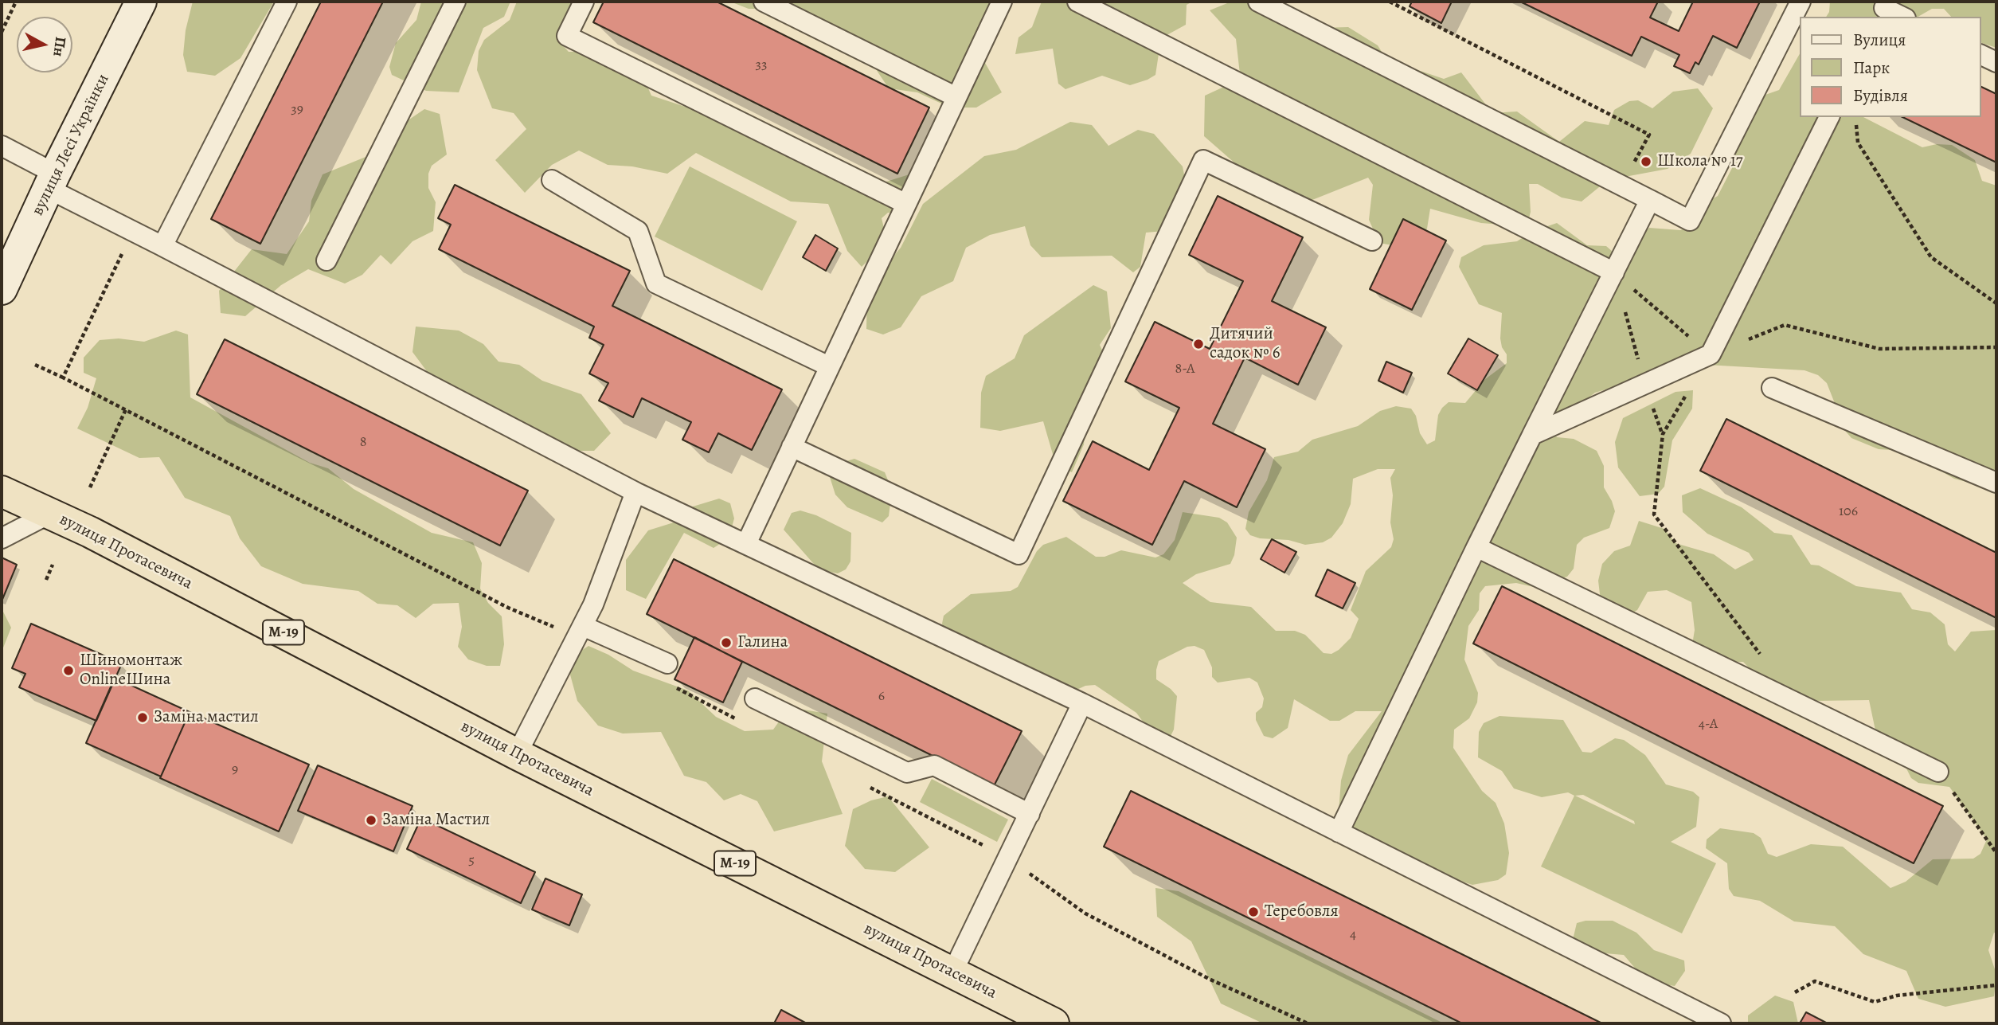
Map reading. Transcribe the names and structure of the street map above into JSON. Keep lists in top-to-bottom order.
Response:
{
  "streets": {
    "highway": ["вулиця Протасевича", "М-19"],
    "main road": ["вулиця Лесі Українки"]
  },
  "places": [
    "Школа № 17",
    "Дитячий садок № 6",
    "Галина",
    "Шиномонтаж OnlineШина",
    "Заміна мастил",
    "Заміна Мастил",
    "Теребовля"
  ],
  "house_numbers": [
    "33",
    "39",
    "8-А",
    "8",
    "106",
    "6",
    "4-А",
    "9",
    "5",
    "4"
  ],
  "legend": ["Вулиця", "Парк", "Будівля"],
  "north": "right"
}
